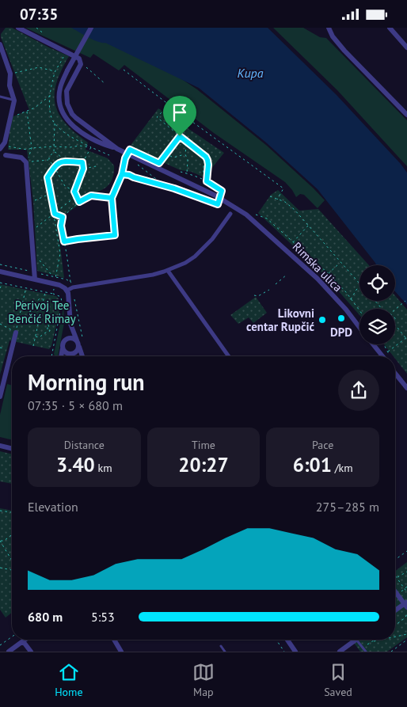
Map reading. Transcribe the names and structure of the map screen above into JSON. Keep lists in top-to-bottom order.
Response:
{
  "streets": {
    "street": ["Rimska ulica"]
  },
  "water": ["Kupa"],
  "parks": ["Perivoj Tee Benčić Rimay"],
  "places": ["DPD", "Likovni centar Rupčić"],
  "page": {
    "status": "07:35",
    "heading": ["Morning run", "07:35 · 5 × 680 m"],
    "stats": [
      ["Distance", "3.40 km"],
      ["Time", "20:27"],
      ["Pace", "6:01 /km"]
    ],
    "chart": ["Elevation", "275–285 m"],
    "list": [
      {
        "name": "680 m",
        "note": "5:53"
      }
    ],
    "tabs": ["Home", "Map", "Saved"]
  }
}
